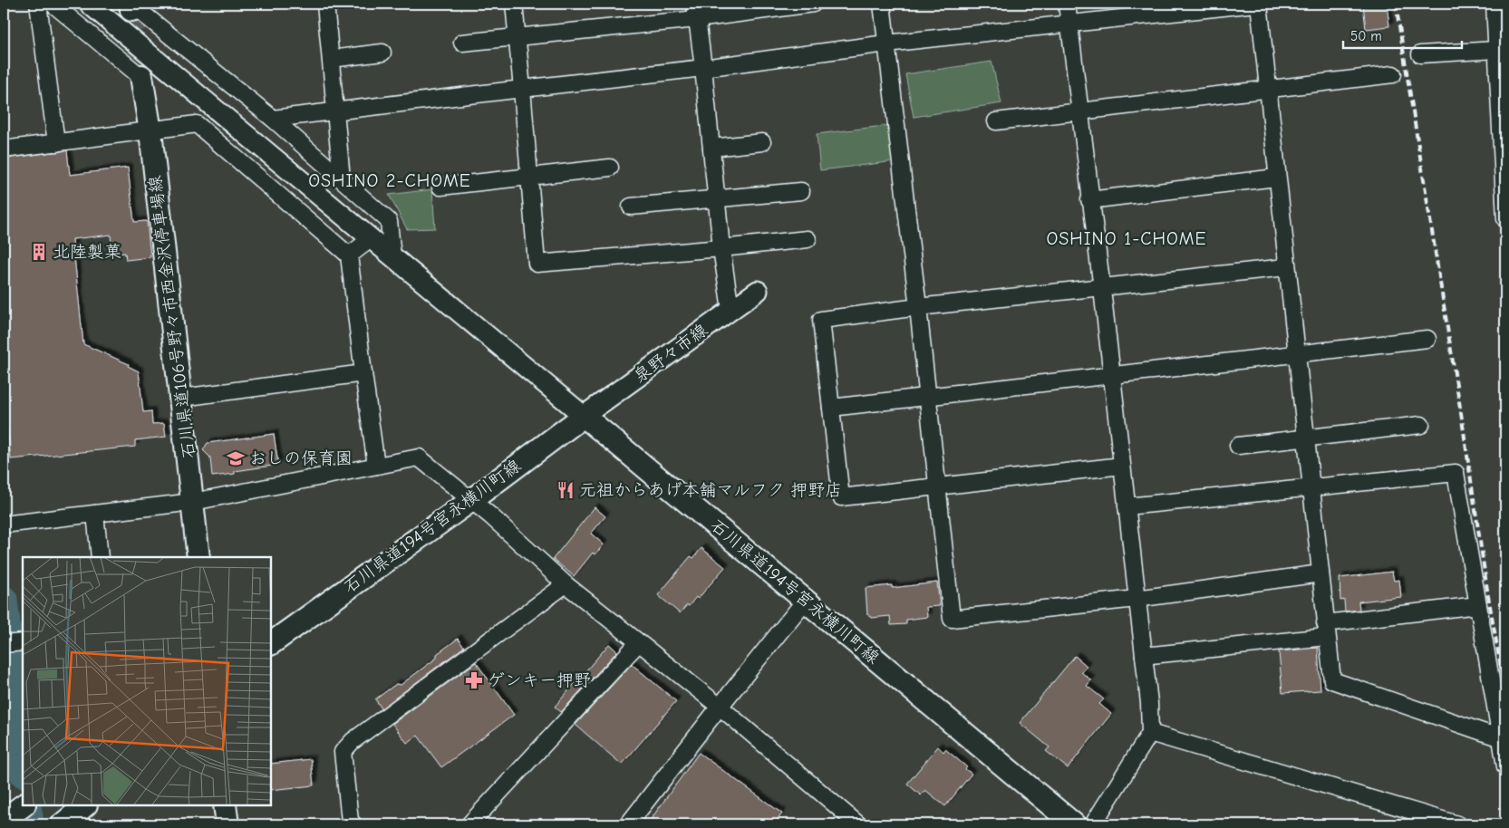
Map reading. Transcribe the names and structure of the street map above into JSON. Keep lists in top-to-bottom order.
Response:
{
  "streets": {
    "main road": ["石川県道106号野々市西金沢停車場線", "石川県道194号宮永横川町線"],
    "street": ["泉野々市線"]
  },
  "crossings": [
    ["泉野々市線", "石川県道194号宮永横川町線"]
  ],
  "districts": ["OSHINO 2-CHOME", "OSHINO 1-CHOME"],
  "places": {
    "building": ["北陸製菓"],
    "school or university": ["おしの保育園"],
    "restaurant": ["元祖からあげ本舗マルフク 押野店"],
    "pharmacy": ["ゲンキー押野"]
  },
  "scale_bar": "50 m"
}
